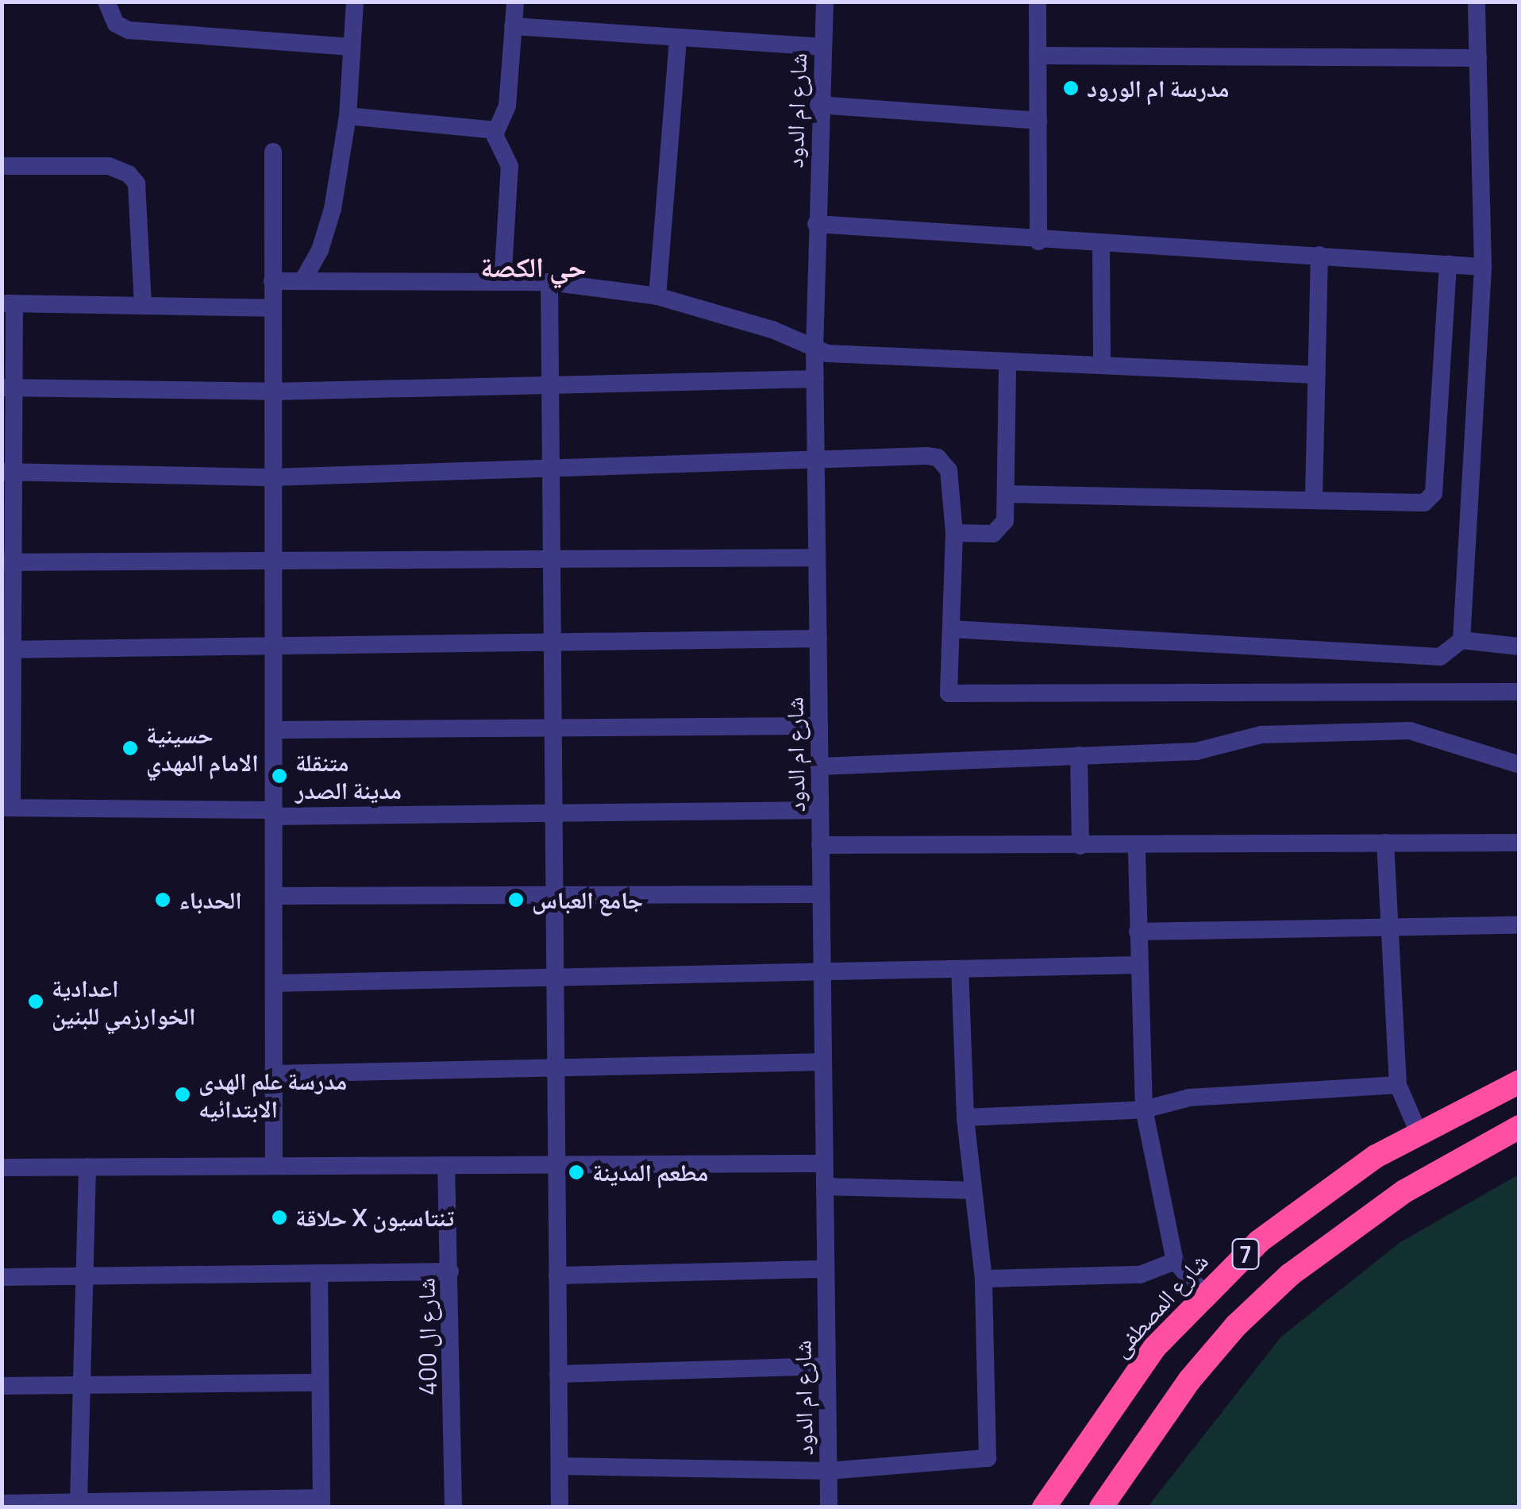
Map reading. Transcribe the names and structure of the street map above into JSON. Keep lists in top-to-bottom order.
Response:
{
  "streets": {
    "highway": ["7", "شارع المصطفى"],
    "street": ["شارع ام الدود", "شارع ال 400"]
  },
  "districts": ["حي الكصة"],
  "places": [
    "مدرسة ام الورود",
    "حسينية الامام المهدي",
    "متنقلة مدينة الصدر",
    "الحدباء",
    "جامع العباس",
    "اعدادية الخوارزمي للبنين",
    "مدرسة علم الهدى الابتدائيه",
    "مطعم المدينة",
    "حلاقة X تنتاسيون"
  ]
}
